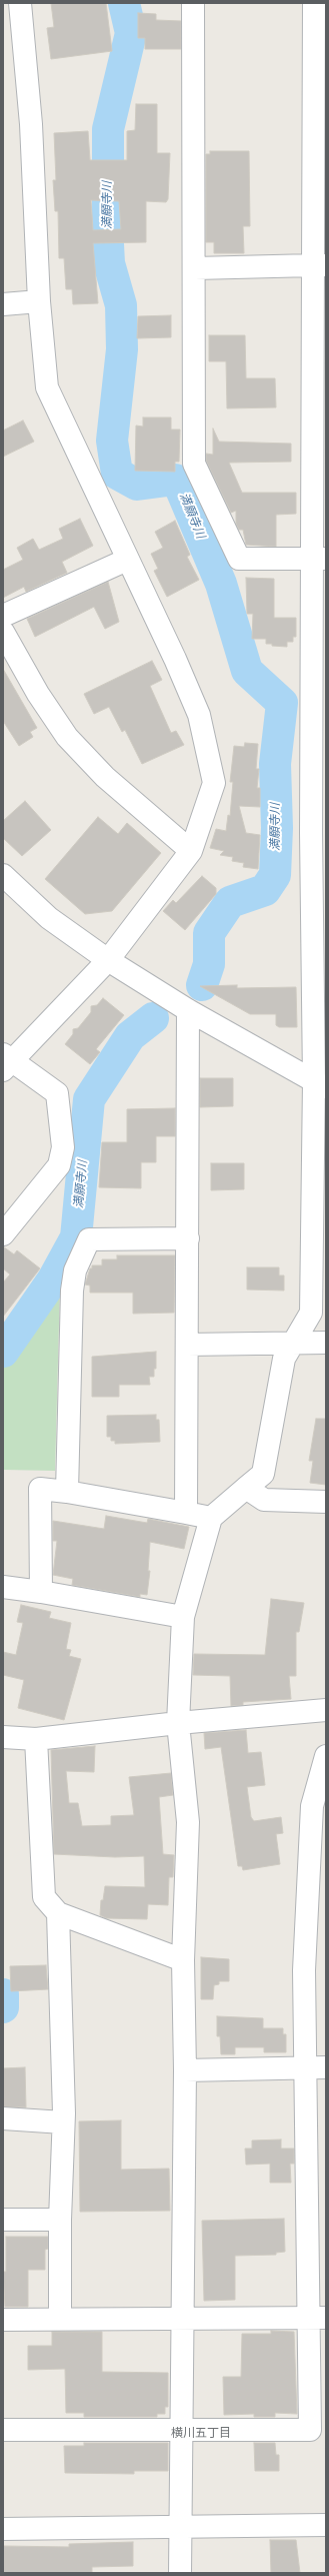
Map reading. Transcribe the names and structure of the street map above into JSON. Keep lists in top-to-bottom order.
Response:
{
  "districts": ["横川五丁目"],
  "water": ["満願寺川"]
}
